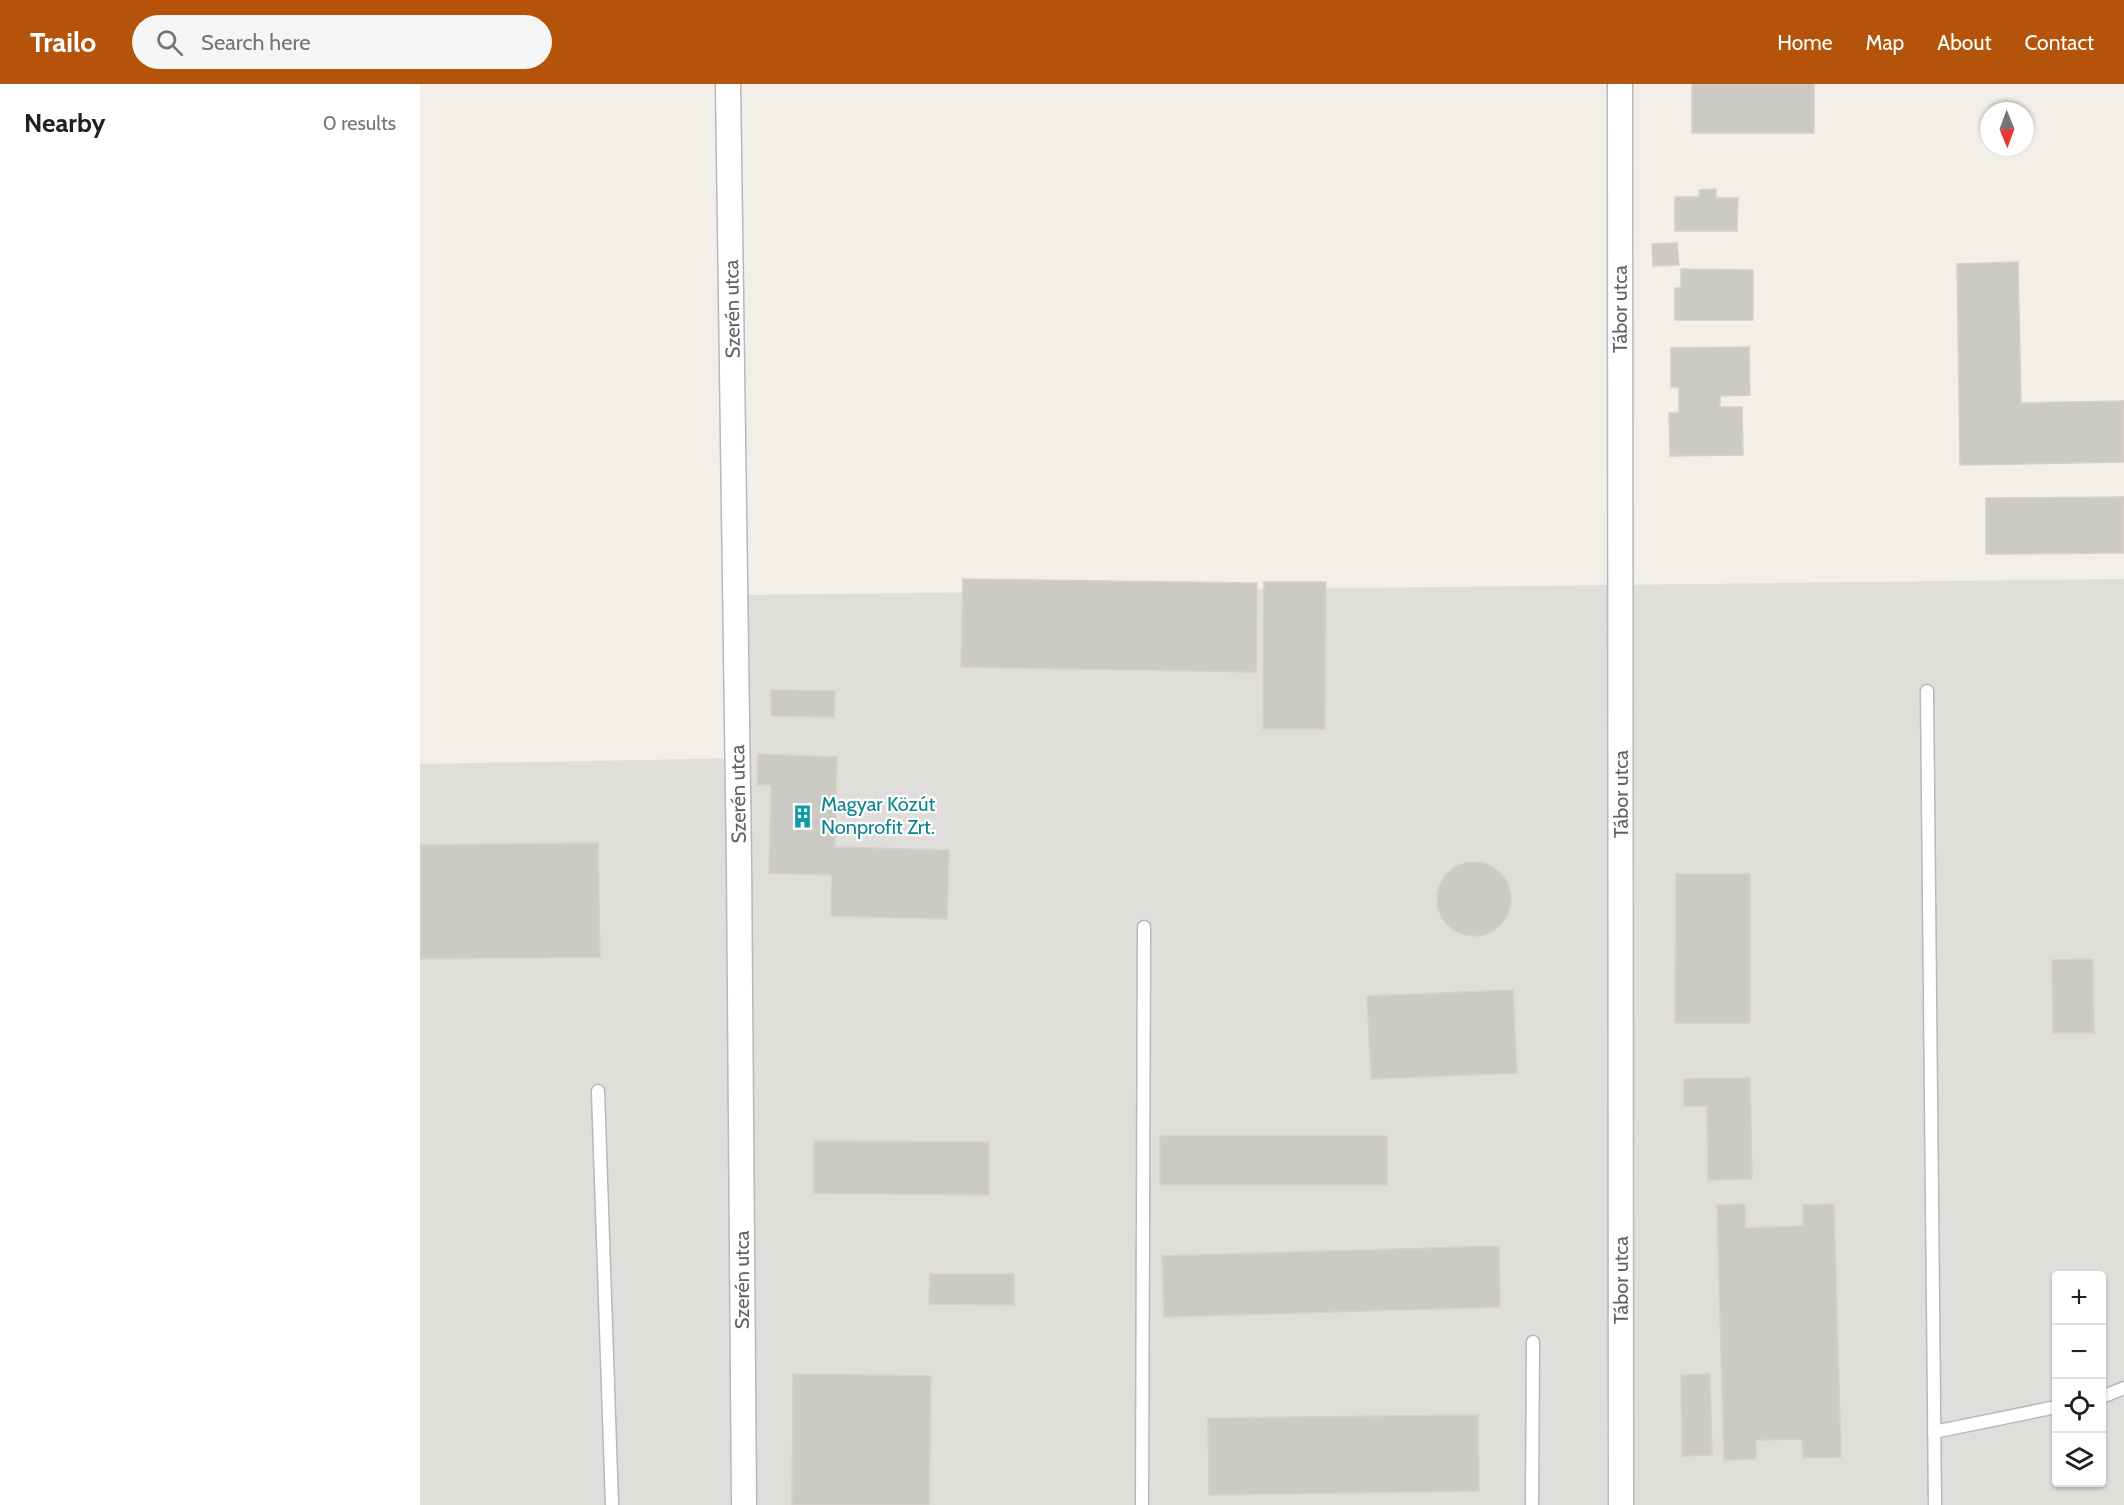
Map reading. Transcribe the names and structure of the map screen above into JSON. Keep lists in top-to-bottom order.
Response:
{
  "streets": {
    "street": ["Szerén utca", "Tábor utca"]
  },
  "places": {
    "building": ["Magyar Közút Nonprofit Zrt."]
  },
  "north": "bottom",
  "page": {
    "header": "Trailo",
    "search": "Search here",
    "nav": [
      "Home",
      "Map",
      "About",
      "Contact"
    ],
    "heading": ["Nearby", "0 results"],
    "map_buttons": ["+", "−"]
  }
}
